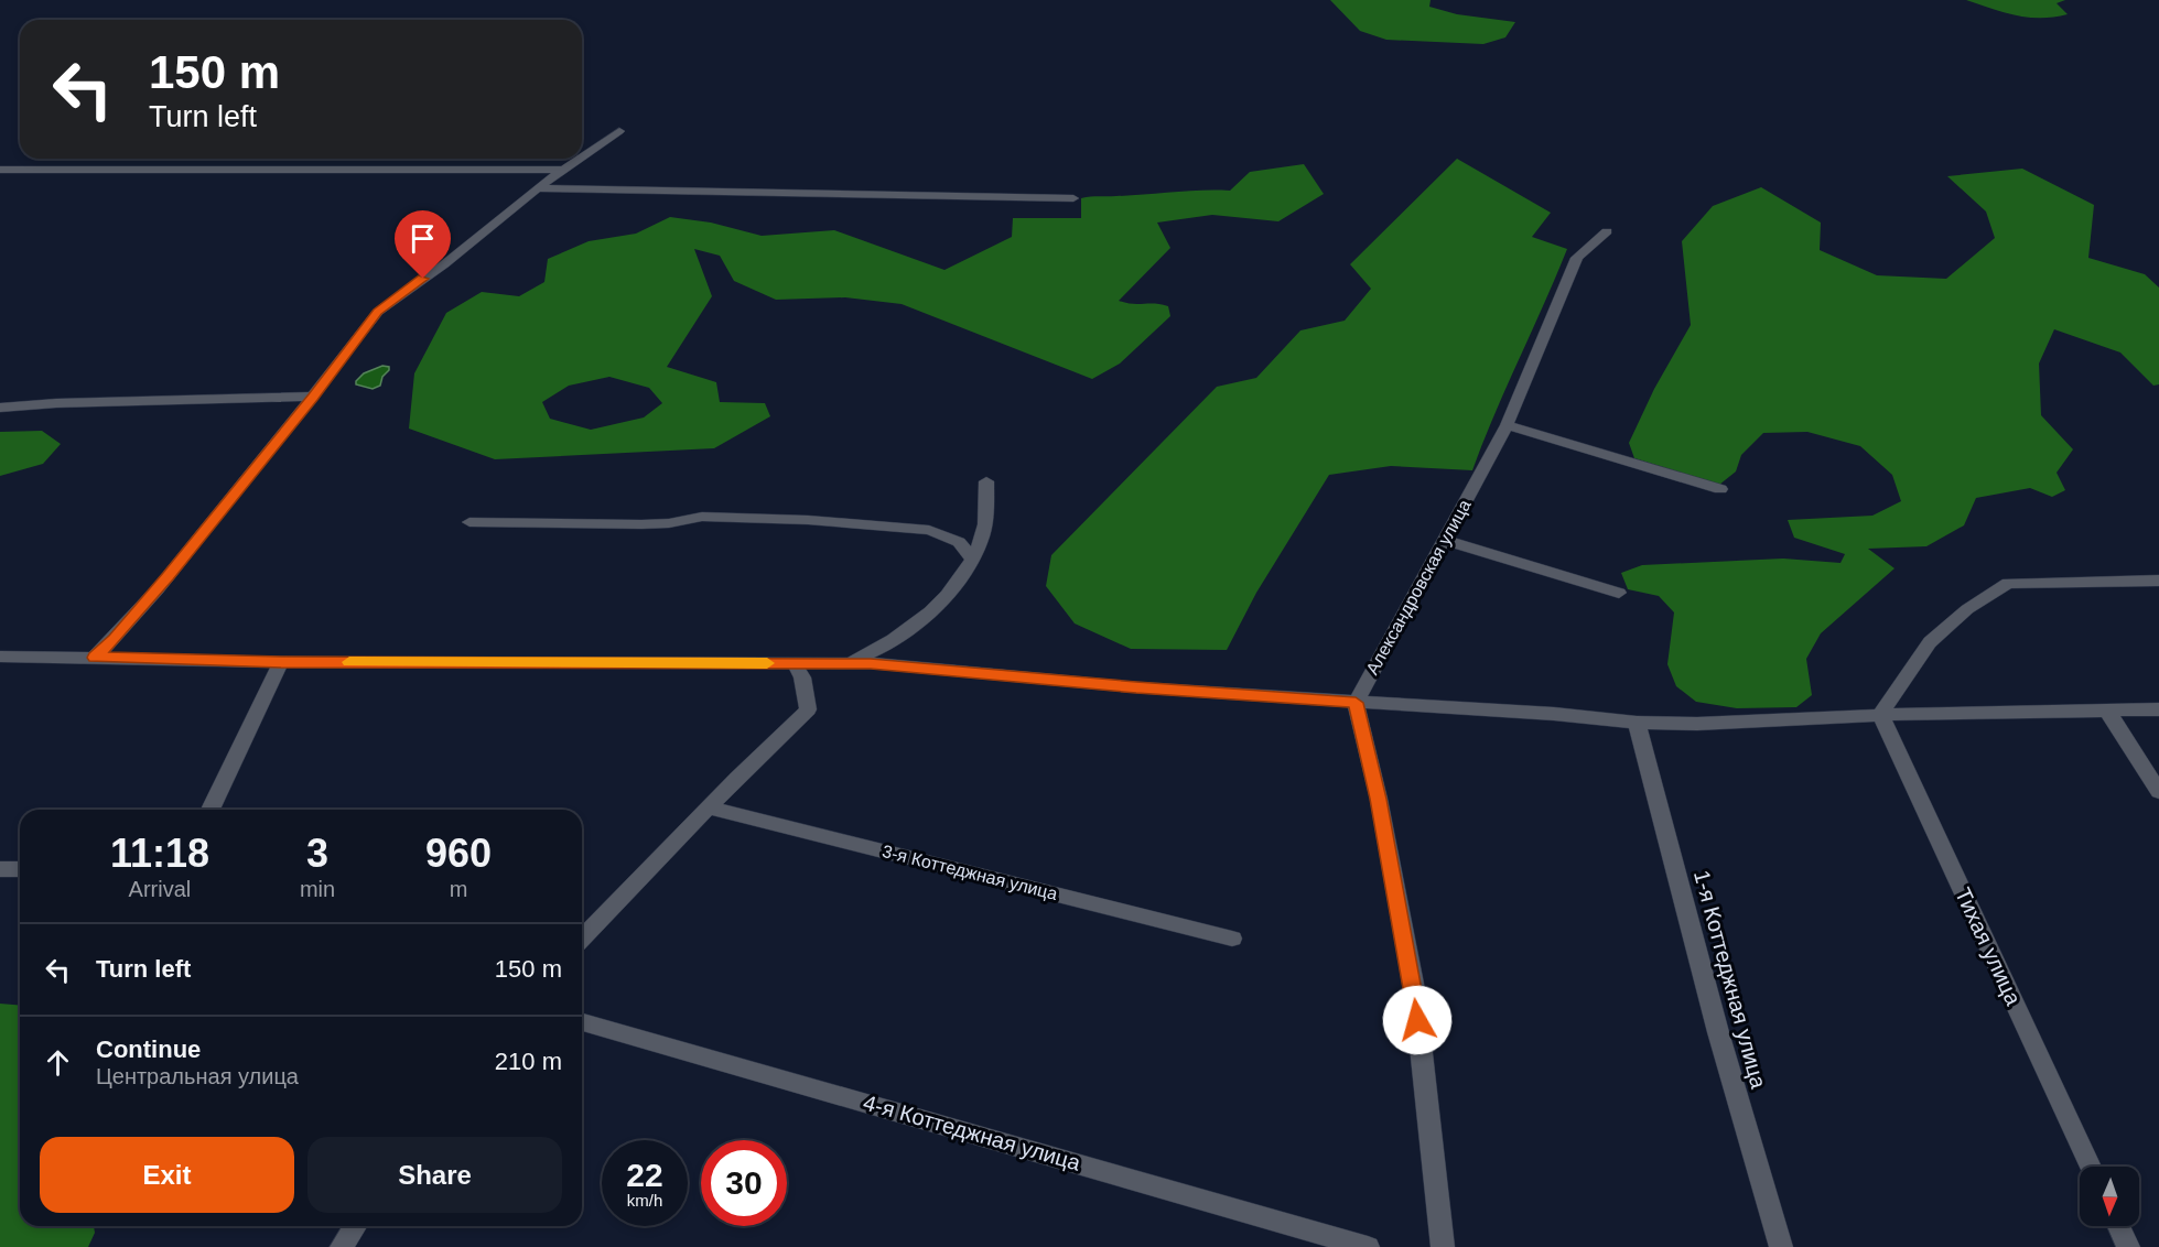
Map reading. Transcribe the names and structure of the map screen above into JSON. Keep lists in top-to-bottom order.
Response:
{
  "streets": {
    "street": [
      "Александровская улица",
      "3-я Коттеджная улица",
      "Тихая улица",
      "1-я Коттеджная улица",
      "4-я Коттеджная улица"
    ]
  },
  "north": "bottom",
  "page": {
    "turn": ["150 m", "Turn left"],
    "eta": [
      "11:18",
      "Arrival",
      "3",
      "min",
      "960",
      "m"
    ],
    "list": [
      {
        "name": "Turn left",
        "value": "150 m"
      },
      {
        "name": "Continue",
        "note": "Центральная улица",
        "value": "210 m"
      }
    ],
    "buttons": ["Exit", "Share"],
    "speed": "22 km/h",
    "limit": "30"
  }
}
